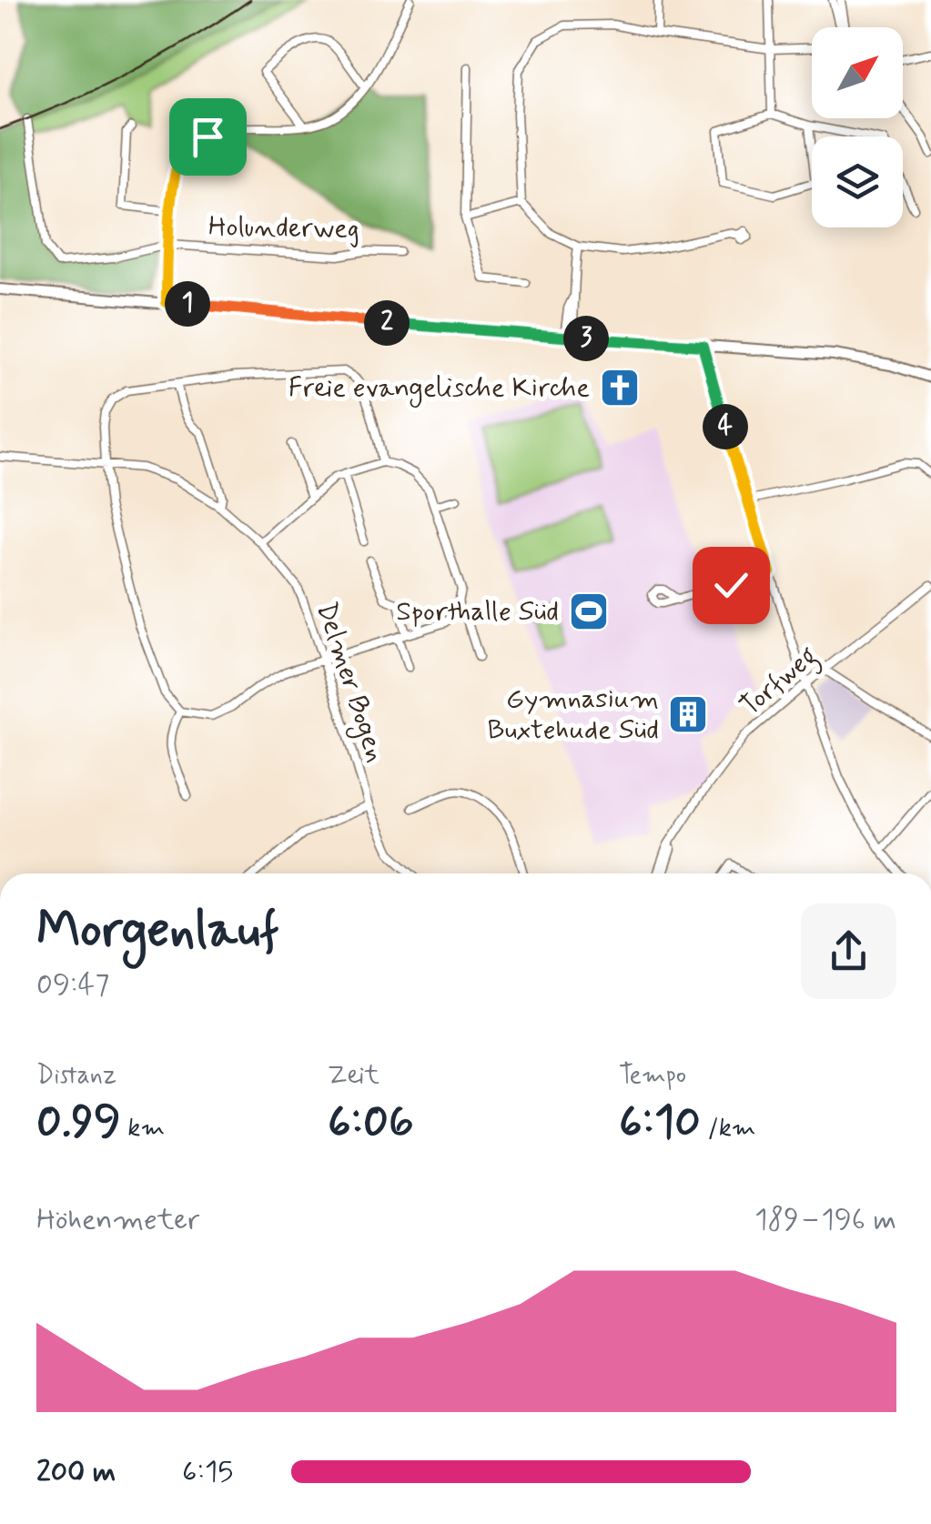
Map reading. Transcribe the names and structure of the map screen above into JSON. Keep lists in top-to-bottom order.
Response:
{
  "streets": {
    "street": ["Holunderweg", "Torfweg", "Delmer Bogen"]
  },
  "places": {
    "church": ["Freie evangelische Kirche"],
    "sports": ["Sporthalle Süd"],
    "building": ["Gymnasium Buxtehude Süd"]
  },
  "north": "top right",
  "page": {
    "pins": [
      "1",
      "2",
      "3",
      "4"
    ],
    "heading": ["Morgenlauf", "09:47"],
    "stats": [
      ["Distanz", "0.99 km"],
      ["Zeit", "6:06"],
      ["Tempo", "6:10 /km"]
    ],
    "chart": ["Höhenmeter", "189–196 m"],
    "list": [
      {
        "name": "200 m",
        "note": "6:15"
      }
    ]
  }
}
